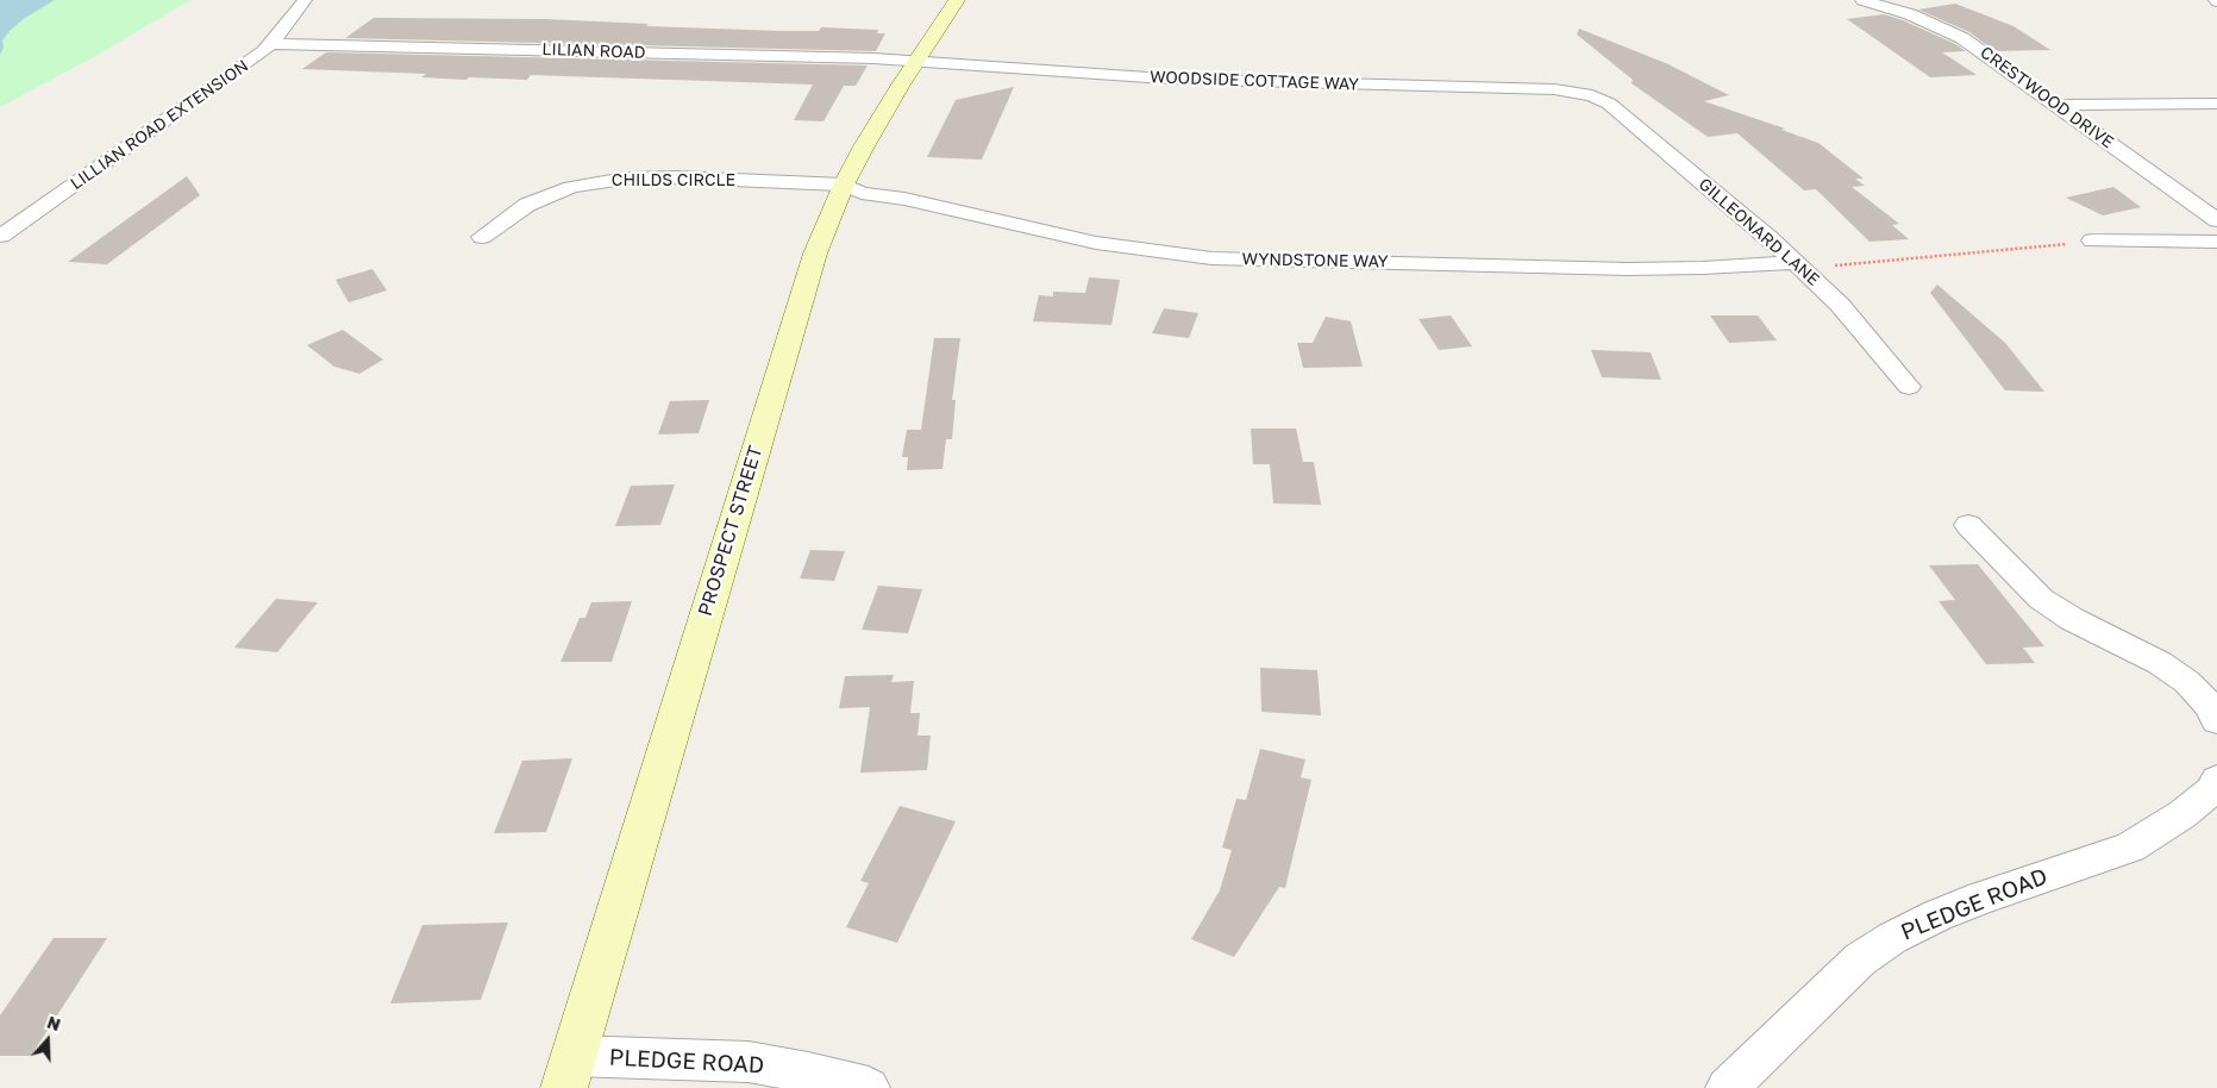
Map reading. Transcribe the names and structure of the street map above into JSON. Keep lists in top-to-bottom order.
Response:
{
  "streets": {
    "street": [
      "LILIAN ROAD",
      "WOODSIDE COTTAGE WAY",
      "CRESTWOOD DRIVE",
      "LILLIAN ROAD EXTENSION",
      "CHILDS CIRCLE",
      "GILLEONARD LANE",
      "WYNDSTONE WAY",
      "PROSPECT STREET",
      "PLEDGE ROAD"
    ]
  },
  "crossings": [
    ["LILIAN ROAD", "WOODSIDE COTTAGE WAY"],
    ["LILIAN ROAD", "LILLIAN ROAD EXTENSION"],
    ["LILIAN ROAD", "PROSPECT STREET"],
    ["WOODSIDE COTTAGE WAY", "GILLEONARD LANE"],
    ["WOODSIDE COTTAGE WAY", "PROSPECT STREET"],
    ["CHILDS CIRCLE", "WYNDSTONE WAY"],
    ["CHILDS CIRCLE", "PROSPECT STREET"],
    ["GILLEONARD LANE", "WYNDSTONE WAY"],
    ["WYNDSTONE WAY", "PROSPECT STREET"],
    ["PROSPECT STREET", "PLEDGE ROAD"]
  ],
  "north": "top"
}
